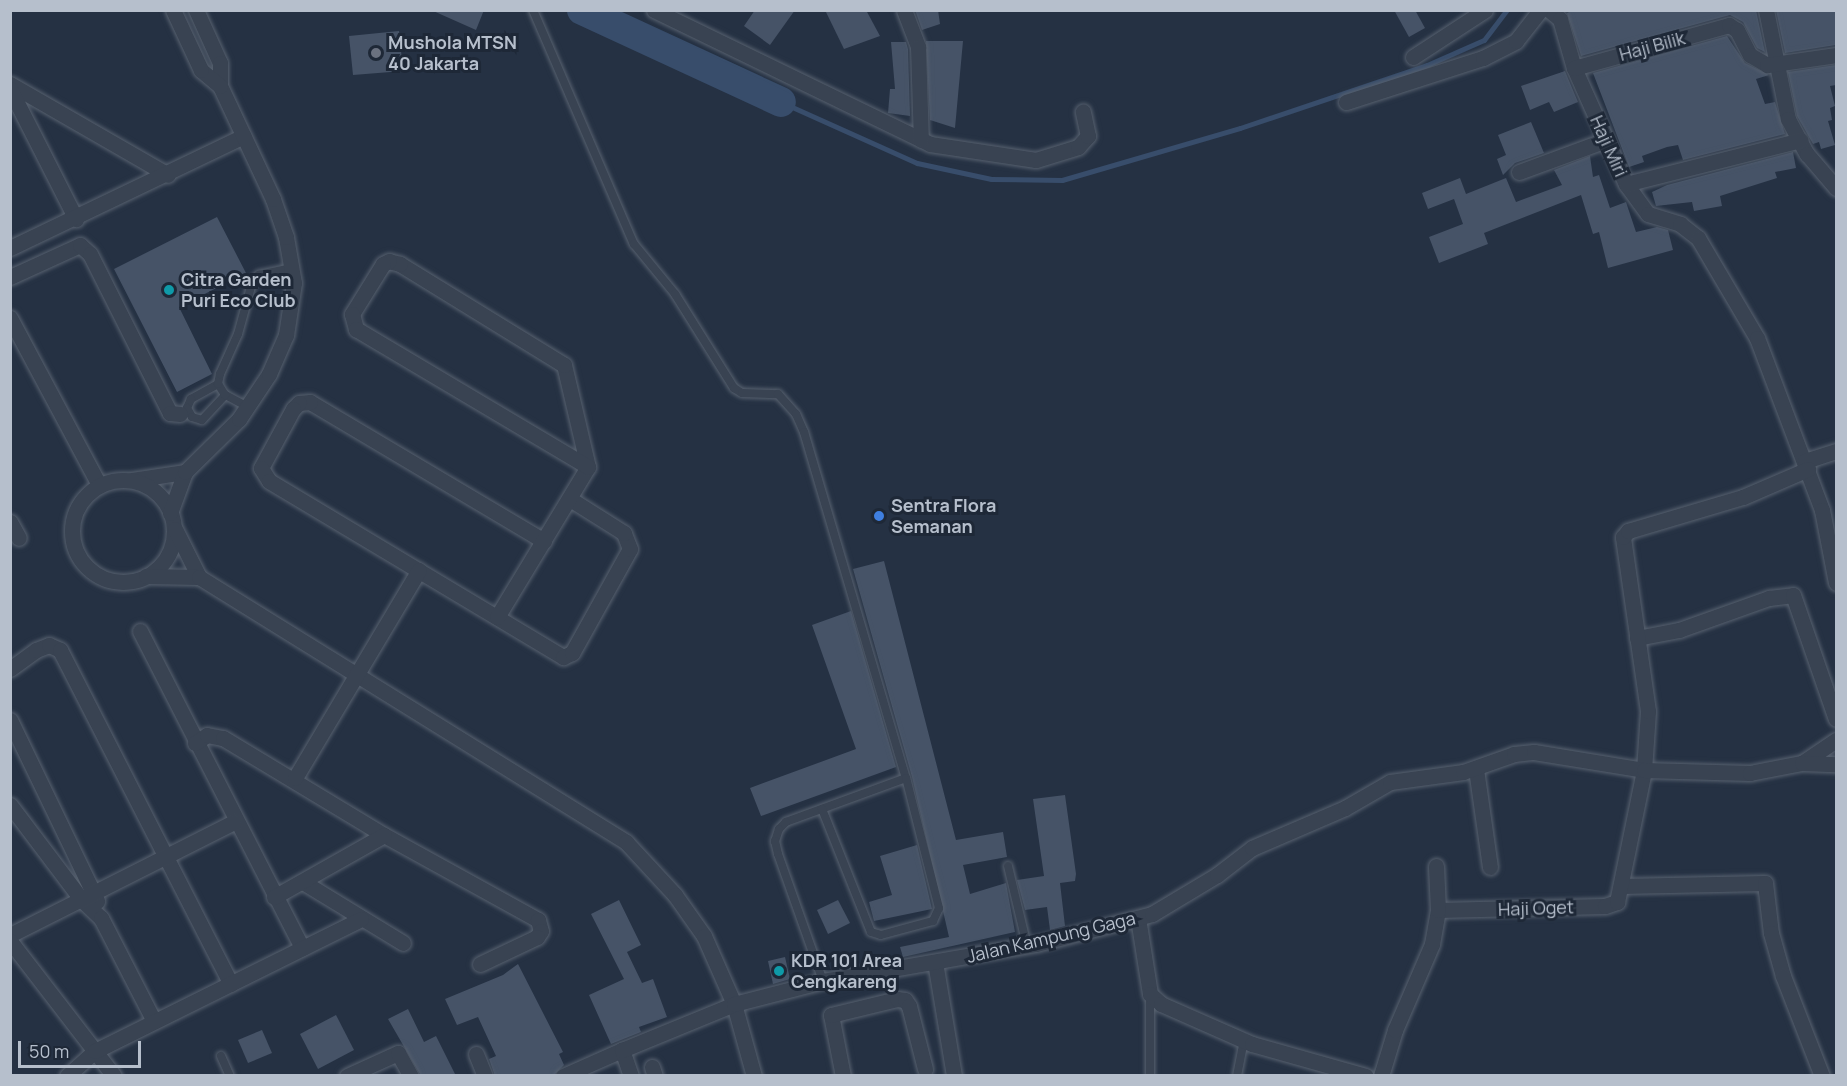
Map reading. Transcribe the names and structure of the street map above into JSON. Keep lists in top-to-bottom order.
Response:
{
  "streets": {
    "street": [
      "Haji Bilik",
      "Haji Miri",
      "Haji Oget",
      "Jalan Kampung Gaga"
    ]
  },
  "crossings": [
    ["Haji Bilik", "Haji Miri"]
  ],
  "places": [
    "Mushola MTSN 40 Jakarta",
    "Citra Garden Puri Eco Club",
    "Sentra Flora Semanan",
    "KDR 101 Area Cengkareng"
  ],
  "scale_bar": "50 m"
}
